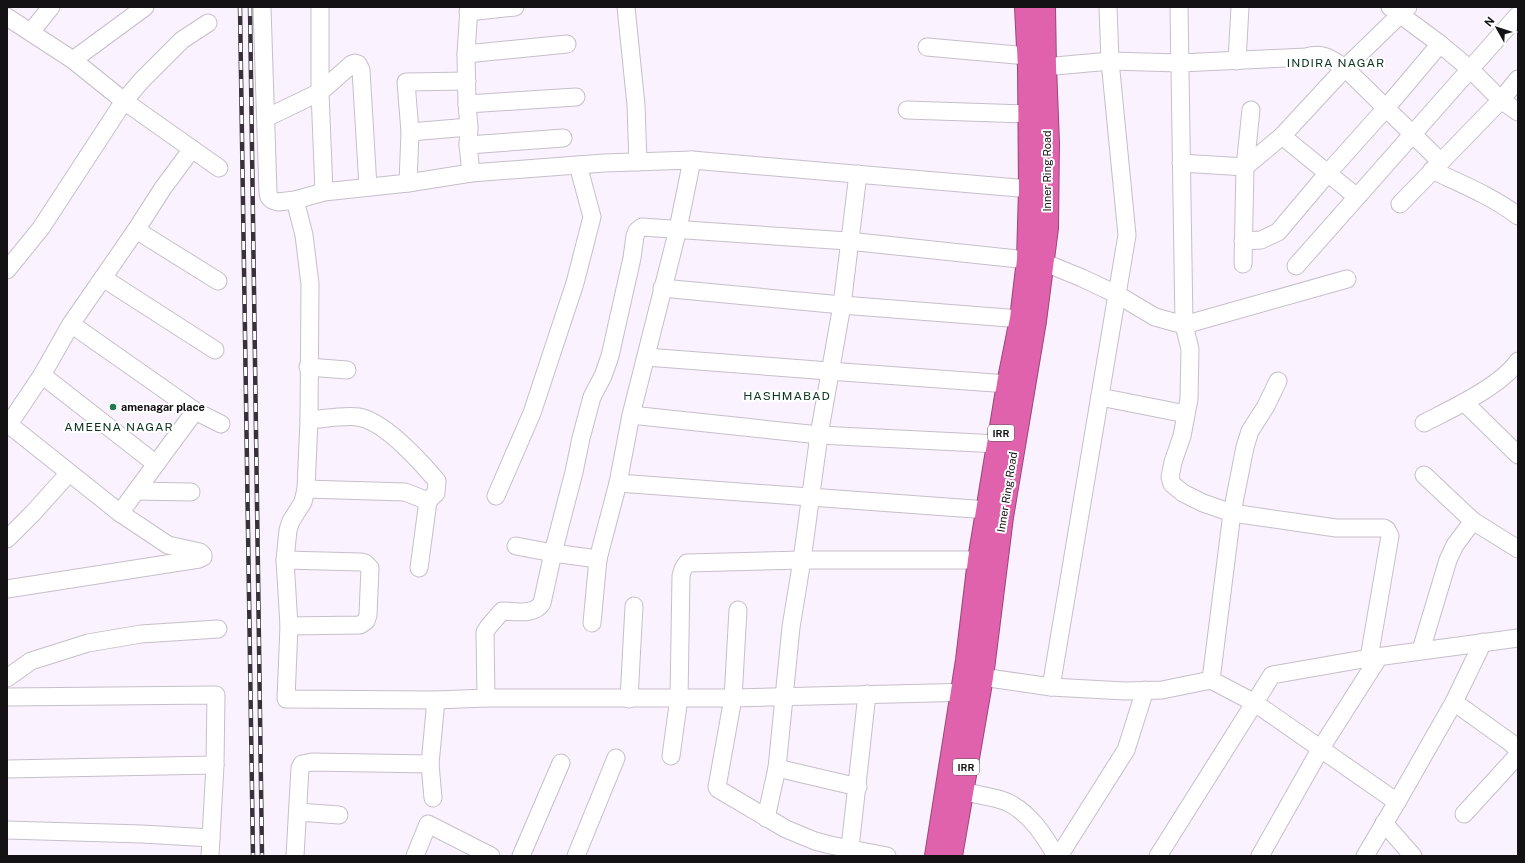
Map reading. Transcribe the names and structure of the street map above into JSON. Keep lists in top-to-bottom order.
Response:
{
  "streets": {
    "highway": ["Inner Ring Road", "IRR"]
  },
  "districts": ["INDIRA NAGAR", "HASHMABAD", "AMEENA NAGAR"],
  "places": ["amenagar place"],
  "north": "top left"
}
